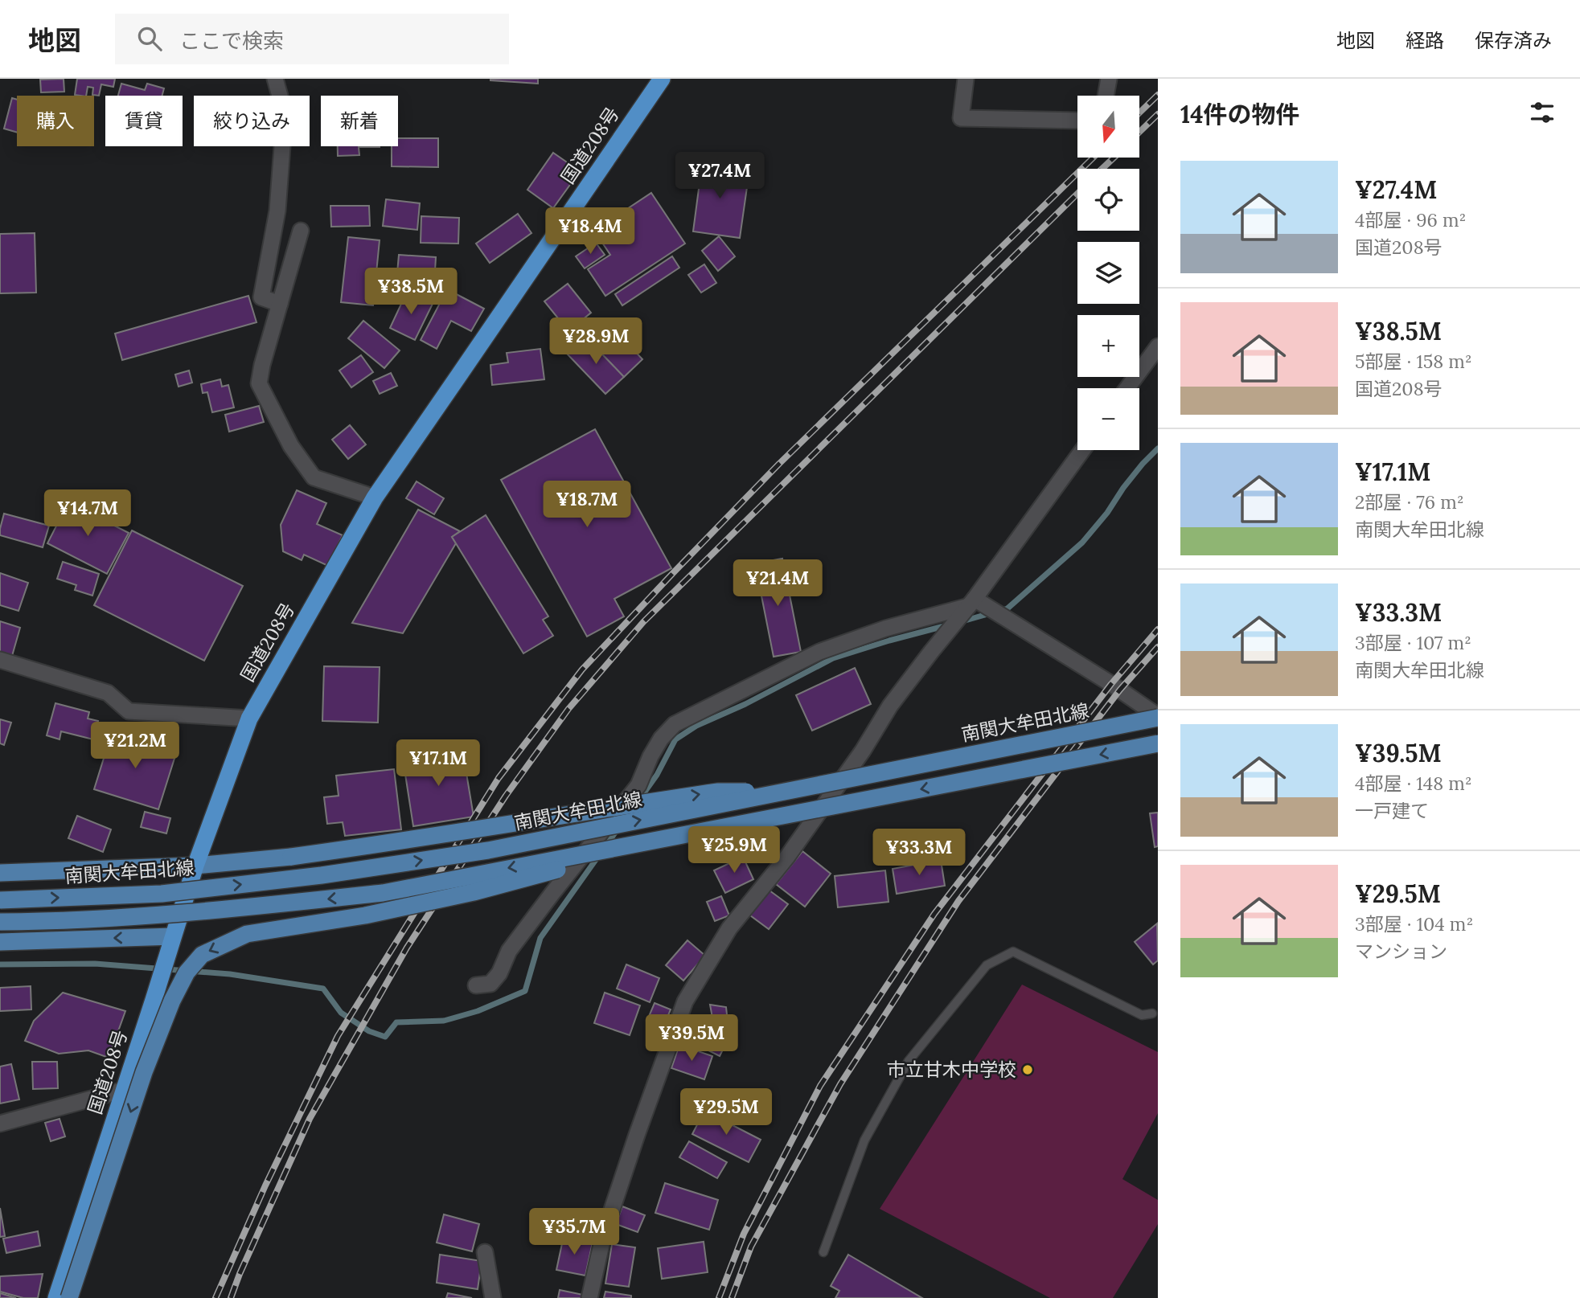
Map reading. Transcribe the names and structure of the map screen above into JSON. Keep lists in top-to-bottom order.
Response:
{
  "streets": {
    "highway": ["国道208号"],
    "main road": ["南関大牟田北線"]
  },
  "places": ["市立甘木中学校"],
  "north": "bottom",
  "page": {
    "header": "地図",
    "search": "ここで検索",
    "nav": ["地図", "経路", "保存済み"],
    "heading": "14件の物件",
    "map_buttons": ["+", "−"],
    "chip": [
      "購入",
      "賃貸",
      "絞り込み",
      "新着"
    ],
    "list": [
      {
        "name": "¥27.4M",
        "note": "4部屋 · 96 m² · 国道208号"
      },
      {
        "name": "¥38.5M",
        "note": "5部屋 · 158 m² · 国道208号"
      },
      {
        "name": "¥17.1M",
        "note": "2部屋 · 76 m² · 南関大牟田北線"
      },
      {
        "name": "¥33.3M",
        "note": "3部屋 · 107 m² · 南関大牟田北線"
      },
      {
        "name": "¥39.5M",
        "note": "4部屋 · 148 m² · 一戸建て"
      },
      {
        "name": "¥29.5M",
        "note": "3部屋 · 104 m² · マンション"
      }
    ],
    "price": [
      "¥27.4M",
      "¥18.4M",
      "¥38.5M",
      "¥28.9M",
      "¥18.7M",
      "¥14.7M",
      "¥21.4M",
      "¥21.2M",
      "¥17.1M",
      "¥25.9M",
      "¥33.3M",
      "¥39.5M",
      "¥29.5M",
      "¥35.7M"
    ]
  }
}
